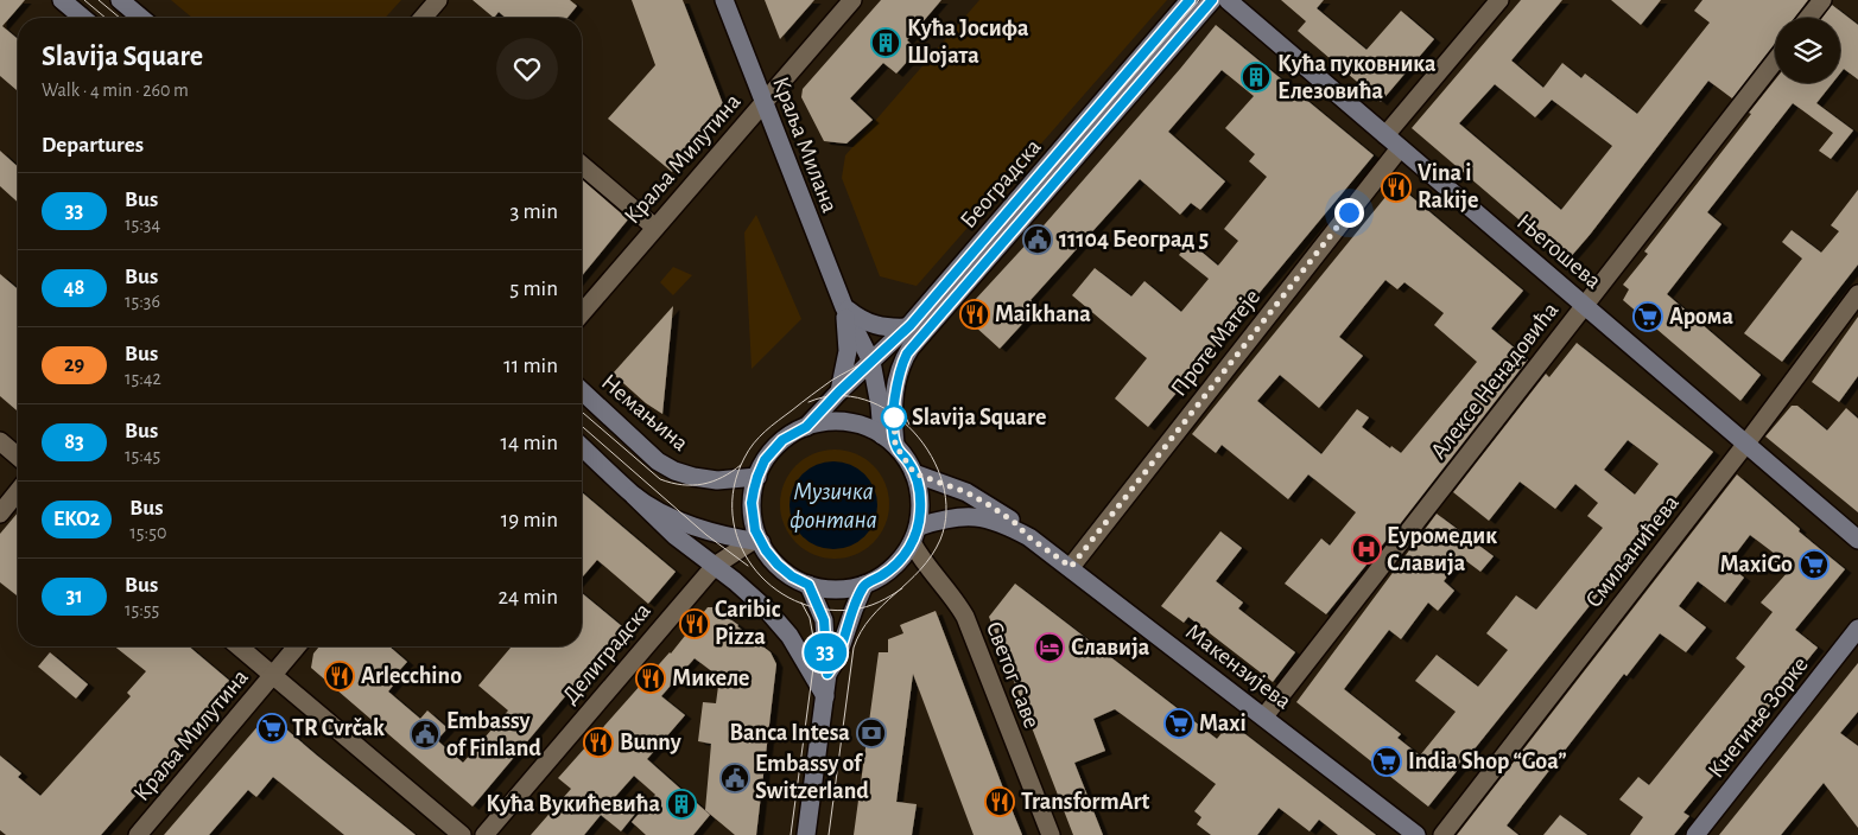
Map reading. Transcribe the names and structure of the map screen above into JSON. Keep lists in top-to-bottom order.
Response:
{
  "streets": {
    "main road": [
      "Краља Милана",
      "Београдска",
      "Његошева",
      "Немањина",
      "Макензијева",
      "Кнегиње Зорке"
    ],
    "street": [
      "Краља Милутина",
      "Проте Матеје",
      "Алексе Ненадовића",
      "Смиљанићева",
      "Делиградска",
      "Светог Саве"
    ]
  },
  "crossings": [
    ["Краља Милана", "Краља Милутина"],
    ["Краља Милана", "Београдска"],
    ["Краља Милана", "Немањина"],
    ["Краља Милана", "Делиградска"],
    ["Краља Милана", "Макензијева"],
    ["Краља Милана", "Светог Саве"],
    ["Београдска", "Немањина"],
    ["Београдска", "Делиградска"],
    ["Београдска", "Макензијева"],
    ["Београдска", "Светог Саве"],
    ["Његошева", "Проте Матеје"],
    ["Његошева", "Алексе Ненадовића"],
    ["Његошева", "Смиљанићева"],
    ["Проте Матеје", "Макензијева"],
    ["Алексе Ненадовића", "Макензијева"],
    ["Немањина", "Делиградска"],
    ["Немањина", "Макензијева"],
    ["Немањина", "Светог Саве"],
    ["Делиградска", "Макензијева"],
    ["Делиградска", "Светог Саве"],
    ["Макензијева", "Светог Саве"]
  ],
  "water": ["Музичка фонтана"],
  "places": {
    "building": ["Кућа Јосифа Шојата", "Кућа пуковника Елезовића", "Кућа Вукићевића"],
    "restaurant": [
      "Vina i Rakije",
      "Maikhana",
      "Caribic Pizza",
      "Arlecchino",
      "Микеле",
      "Bunny",
      "TransformArt"
    ],
    "public building": ["11104 Београд 5", "Embassy of Finland", "Embassy of Switzerland"],
    "supermarket": [
      "Арома",
      "MaxiGo",
      "Maxi",
      "TR Cvrčak",
      "India Shop “Goa”"
    ],
    "other": ["Slavija Square"],
    "hospital": ["Еуромедик Славија"],
    "hotel": ["Славија"],
    "bank": ["Banca Intesa"]
  },
  "lines": ["bus line 33"],
  "page": {
    "on_map": "33",
    "heading": [
      ["Slavija Square", "Walk · 4 min · 260 m"],
      "Departures"
    ],
    "list": [
      {
        "mark": "33",
        "name": "Bus",
        "note": "15:34",
        "value": "3 min"
      },
      {
        "mark": "48",
        "name": "Bus",
        "note": "15:36",
        "value": "5 min"
      },
      {
        "mark": "29",
        "name": "Bus",
        "note": "15:42",
        "value": "11 min"
      },
      {
        "mark": "83",
        "name": "Bus",
        "note": "15:45",
        "value": "14 min"
      },
      {
        "mark": "EKO2",
        "name": "Bus",
        "note": "15:50",
        "value": "19 min"
      },
      {
        "mark": "31",
        "name": "Bus",
        "note": "15:55",
        "value": "24 min"
      }
    ]
  }
}
